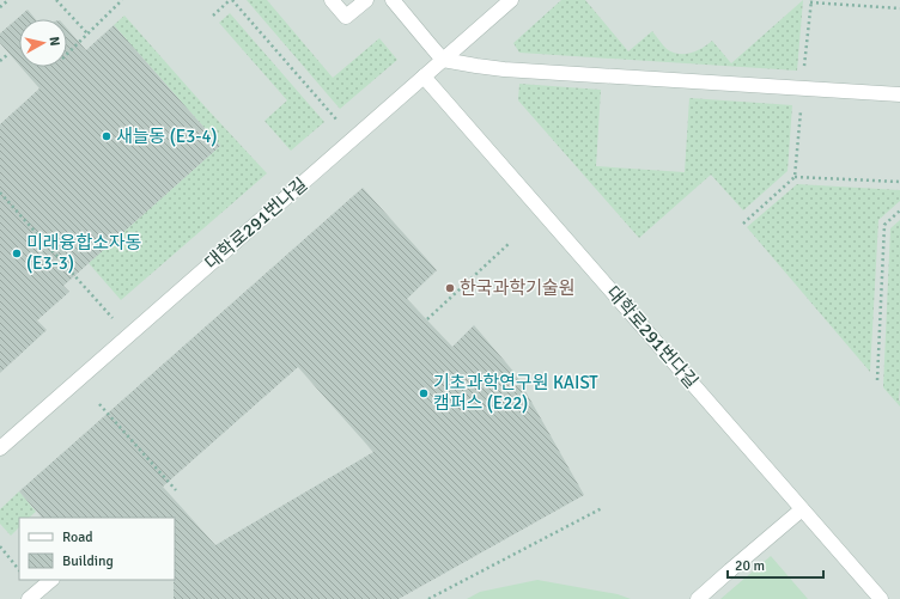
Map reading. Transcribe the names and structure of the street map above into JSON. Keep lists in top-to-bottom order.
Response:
{
  "streets": {
    "street": ["대학로291번나길", "대학로291번다길"]
  },
  "crossings": [
    ["대학로291번나길", "대학로291번다길"]
  ],
  "places": [
    "새늘동 (E3-4)",
    "미래융합소자동 (E3-3)",
    "한국과학기술원",
    "기초과학연구원 KAIST 캠퍼스 (E22)"
  ],
  "legend": ["Road", "Building"],
  "scale_bar": "20 m",
  "north": "right"
}
